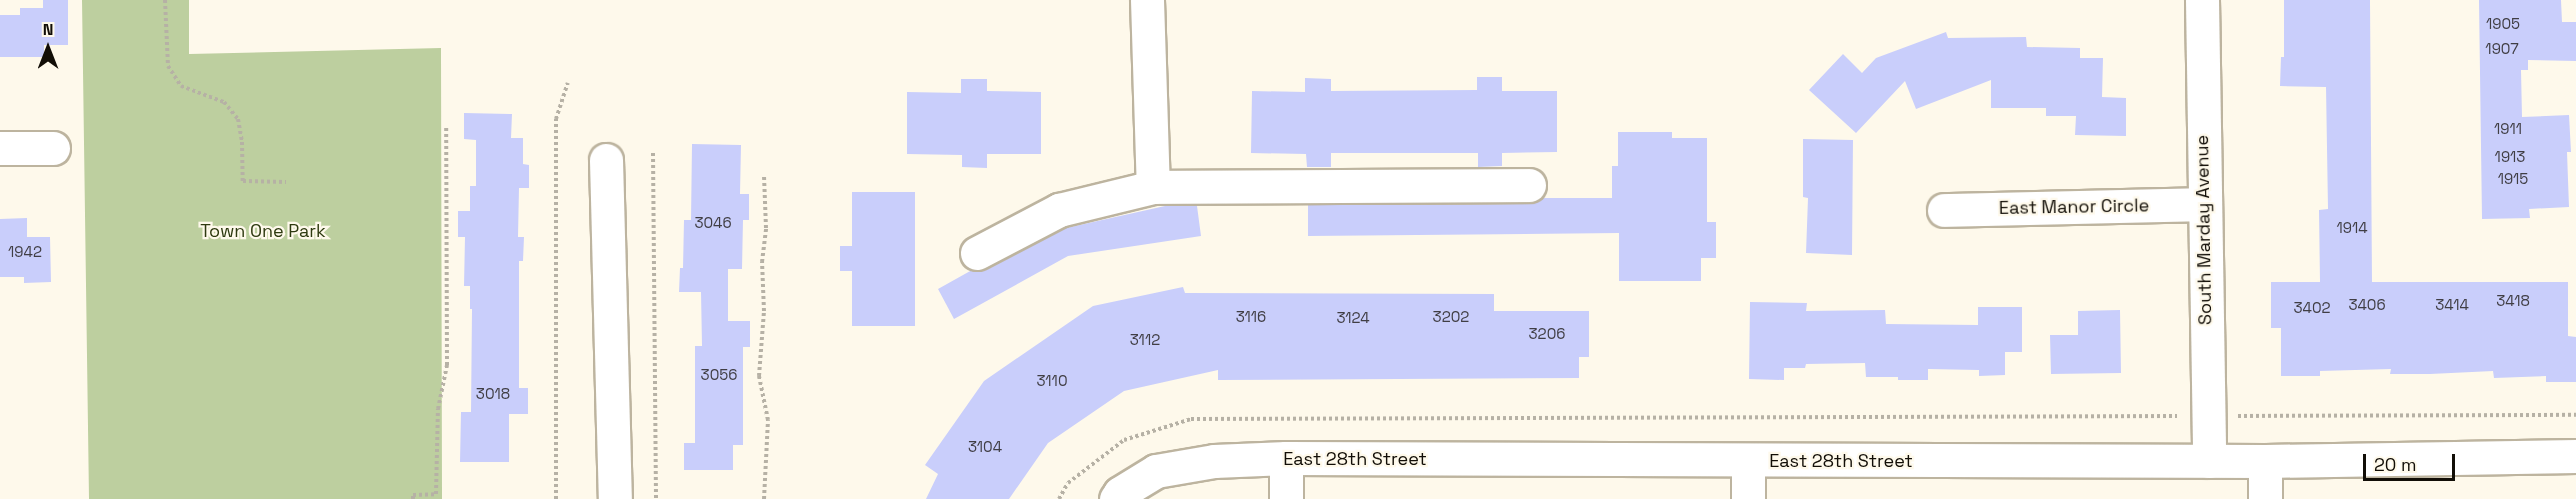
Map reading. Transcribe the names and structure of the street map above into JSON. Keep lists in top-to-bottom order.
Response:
{
  "streets": {
    "street": ["East Manor Circle", "South Marday Avenue", "East 28th Street"]
  },
  "crossings": [
    ["East Manor Circle", "South Marday Avenue"],
    ["South Marday Avenue", "East 28th Street"]
  ],
  "parks": ["Town One Park"],
  "house_numbers": [
    "1905",
    "1907",
    "1911",
    "1913",
    "1915",
    "3046",
    "1914",
    "1942",
    "3418",
    "3406",
    "3414",
    "3402",
    "3116",
    "3202",
    "3124",
    "3206",
    "3112",
    "3056",
    "3110",
    "3018",
    "3104"
  ],
  "scale_bar": "20 m",
  "north": "top"
}
